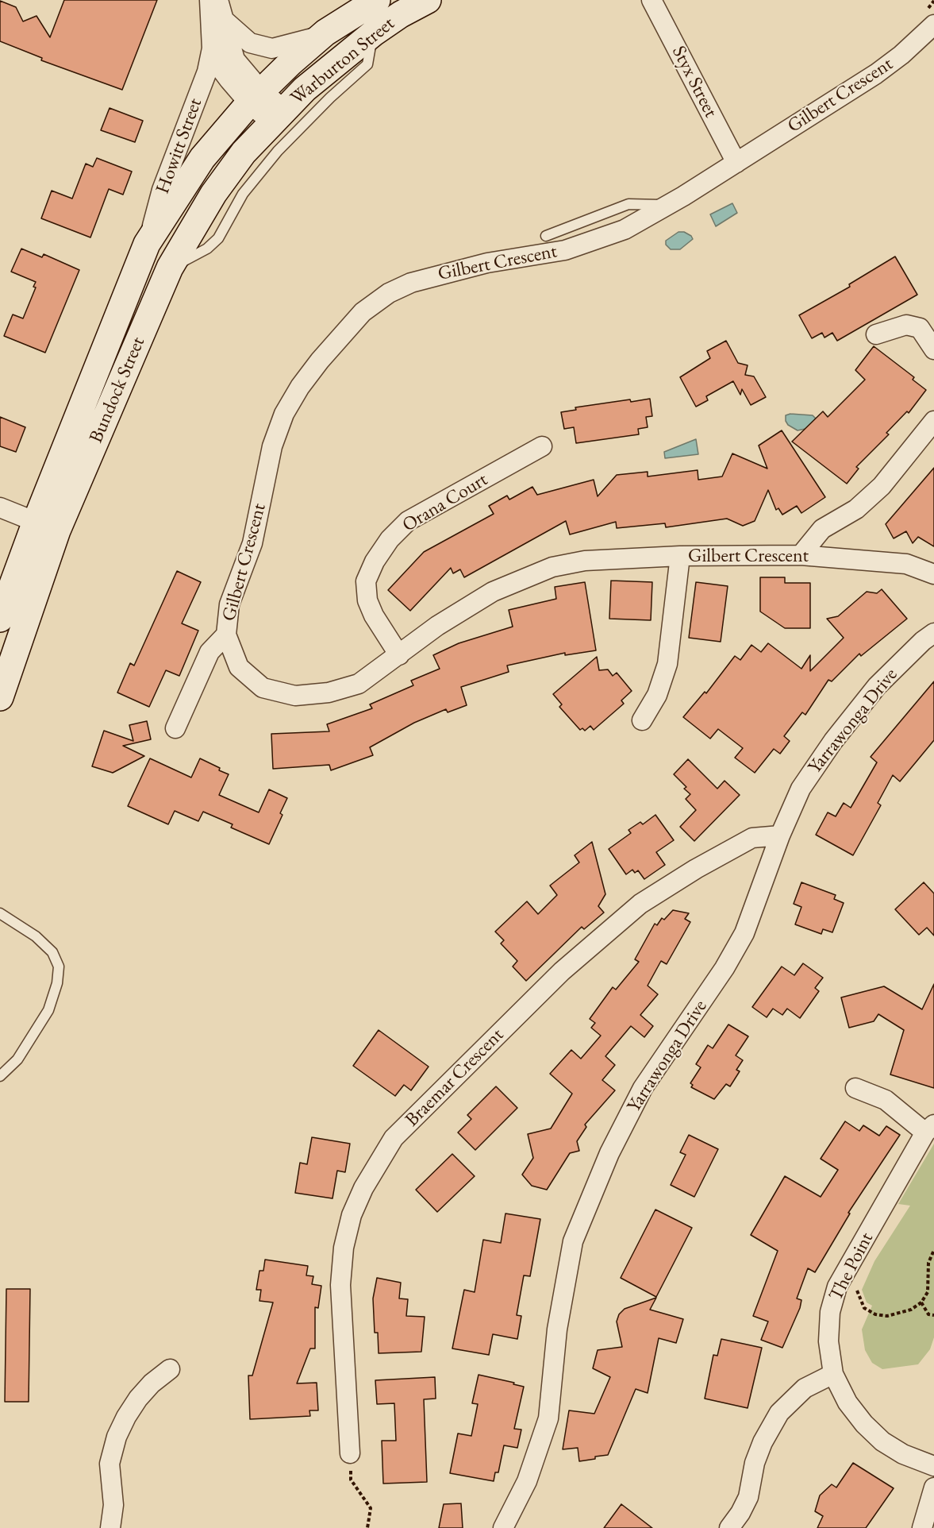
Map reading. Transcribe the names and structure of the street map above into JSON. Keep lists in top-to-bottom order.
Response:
{
  "streets": {
    "main road": ["Warburton Street", "Bundock Street"],
    "street": [
      "Styx Street",
      "Gilbert Crescent",
      "Howitt Street",
      "Orana Court",
      "Yarrawonga Drive",
      "Braemar Crescent",
      "The Point"
    ]
  },
  "crossings": [
    ["Warburton Street", "Howitt Street"],
    ["Warburton Street", "Bundock Street"],
    ["Styx Street", "Gilbert Crescent"],
    ["Gilbert Crescent", "Orana Court"],
    ["Howitt Street", "Bundock Street"],
    ["Yarrawonga Drive", "Braemar Crescent"]
  ]
}
